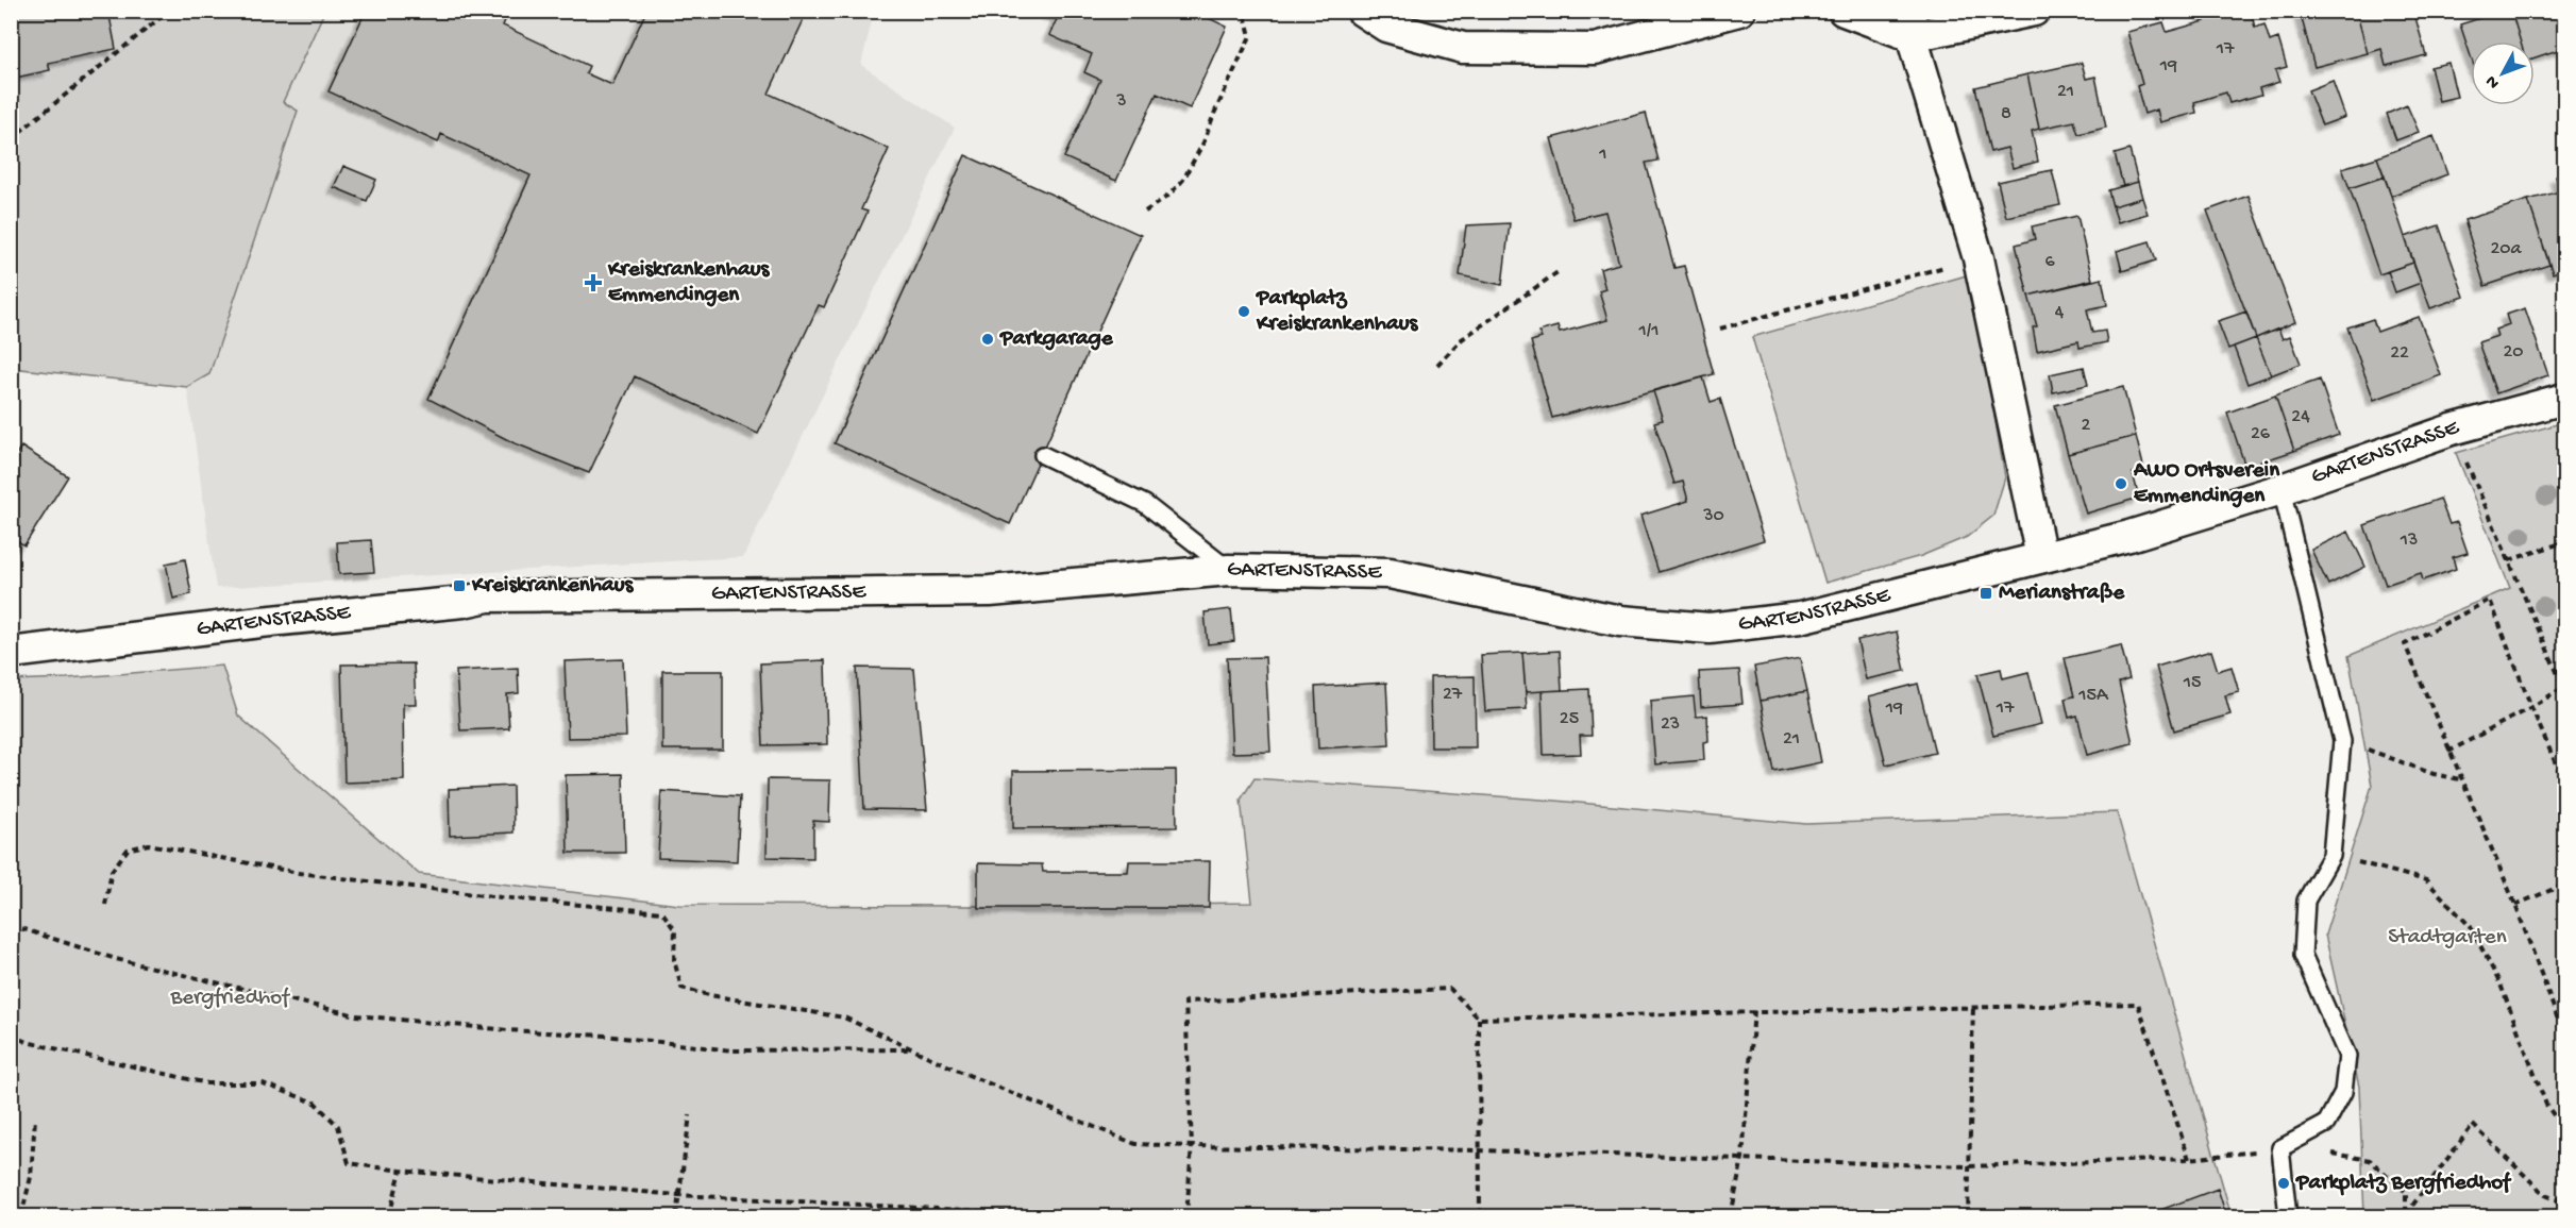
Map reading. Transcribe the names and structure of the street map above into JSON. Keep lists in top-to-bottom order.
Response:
{
  "streets": {
    "street": ["GARTENSTRASSE"]
  },
  "parks": ["Stadtgarten", "Bergfriedhof"],
  "places": {
    "health": ["Kreiskrankenhaus Emmendingen"],
    "other": [
      "Parkplatz Kreiskrankenhaus",
      "Parkgarage",
      "AWO Ortsverein Emmendingen",
      "Parkplatz Bergfriedhof"
    ],
    "transit": ["Kreiskrankenhaus", "Merianstraße"]
  },
  "house_numbers": [
    "17",
    "19",
    "21",
    "3",
    "8",
    "1",
    "20a",
    "6",
    "4",
    "1/1",
    "20",
    "22",
    "24",
    "2",
    "26",
    "30",
    "13",
    "15",
    "27",
    "15A",
    "19",
    "17",
    "25",
    "23",
    "21"
  ],
  "north": "bottom left"
}
